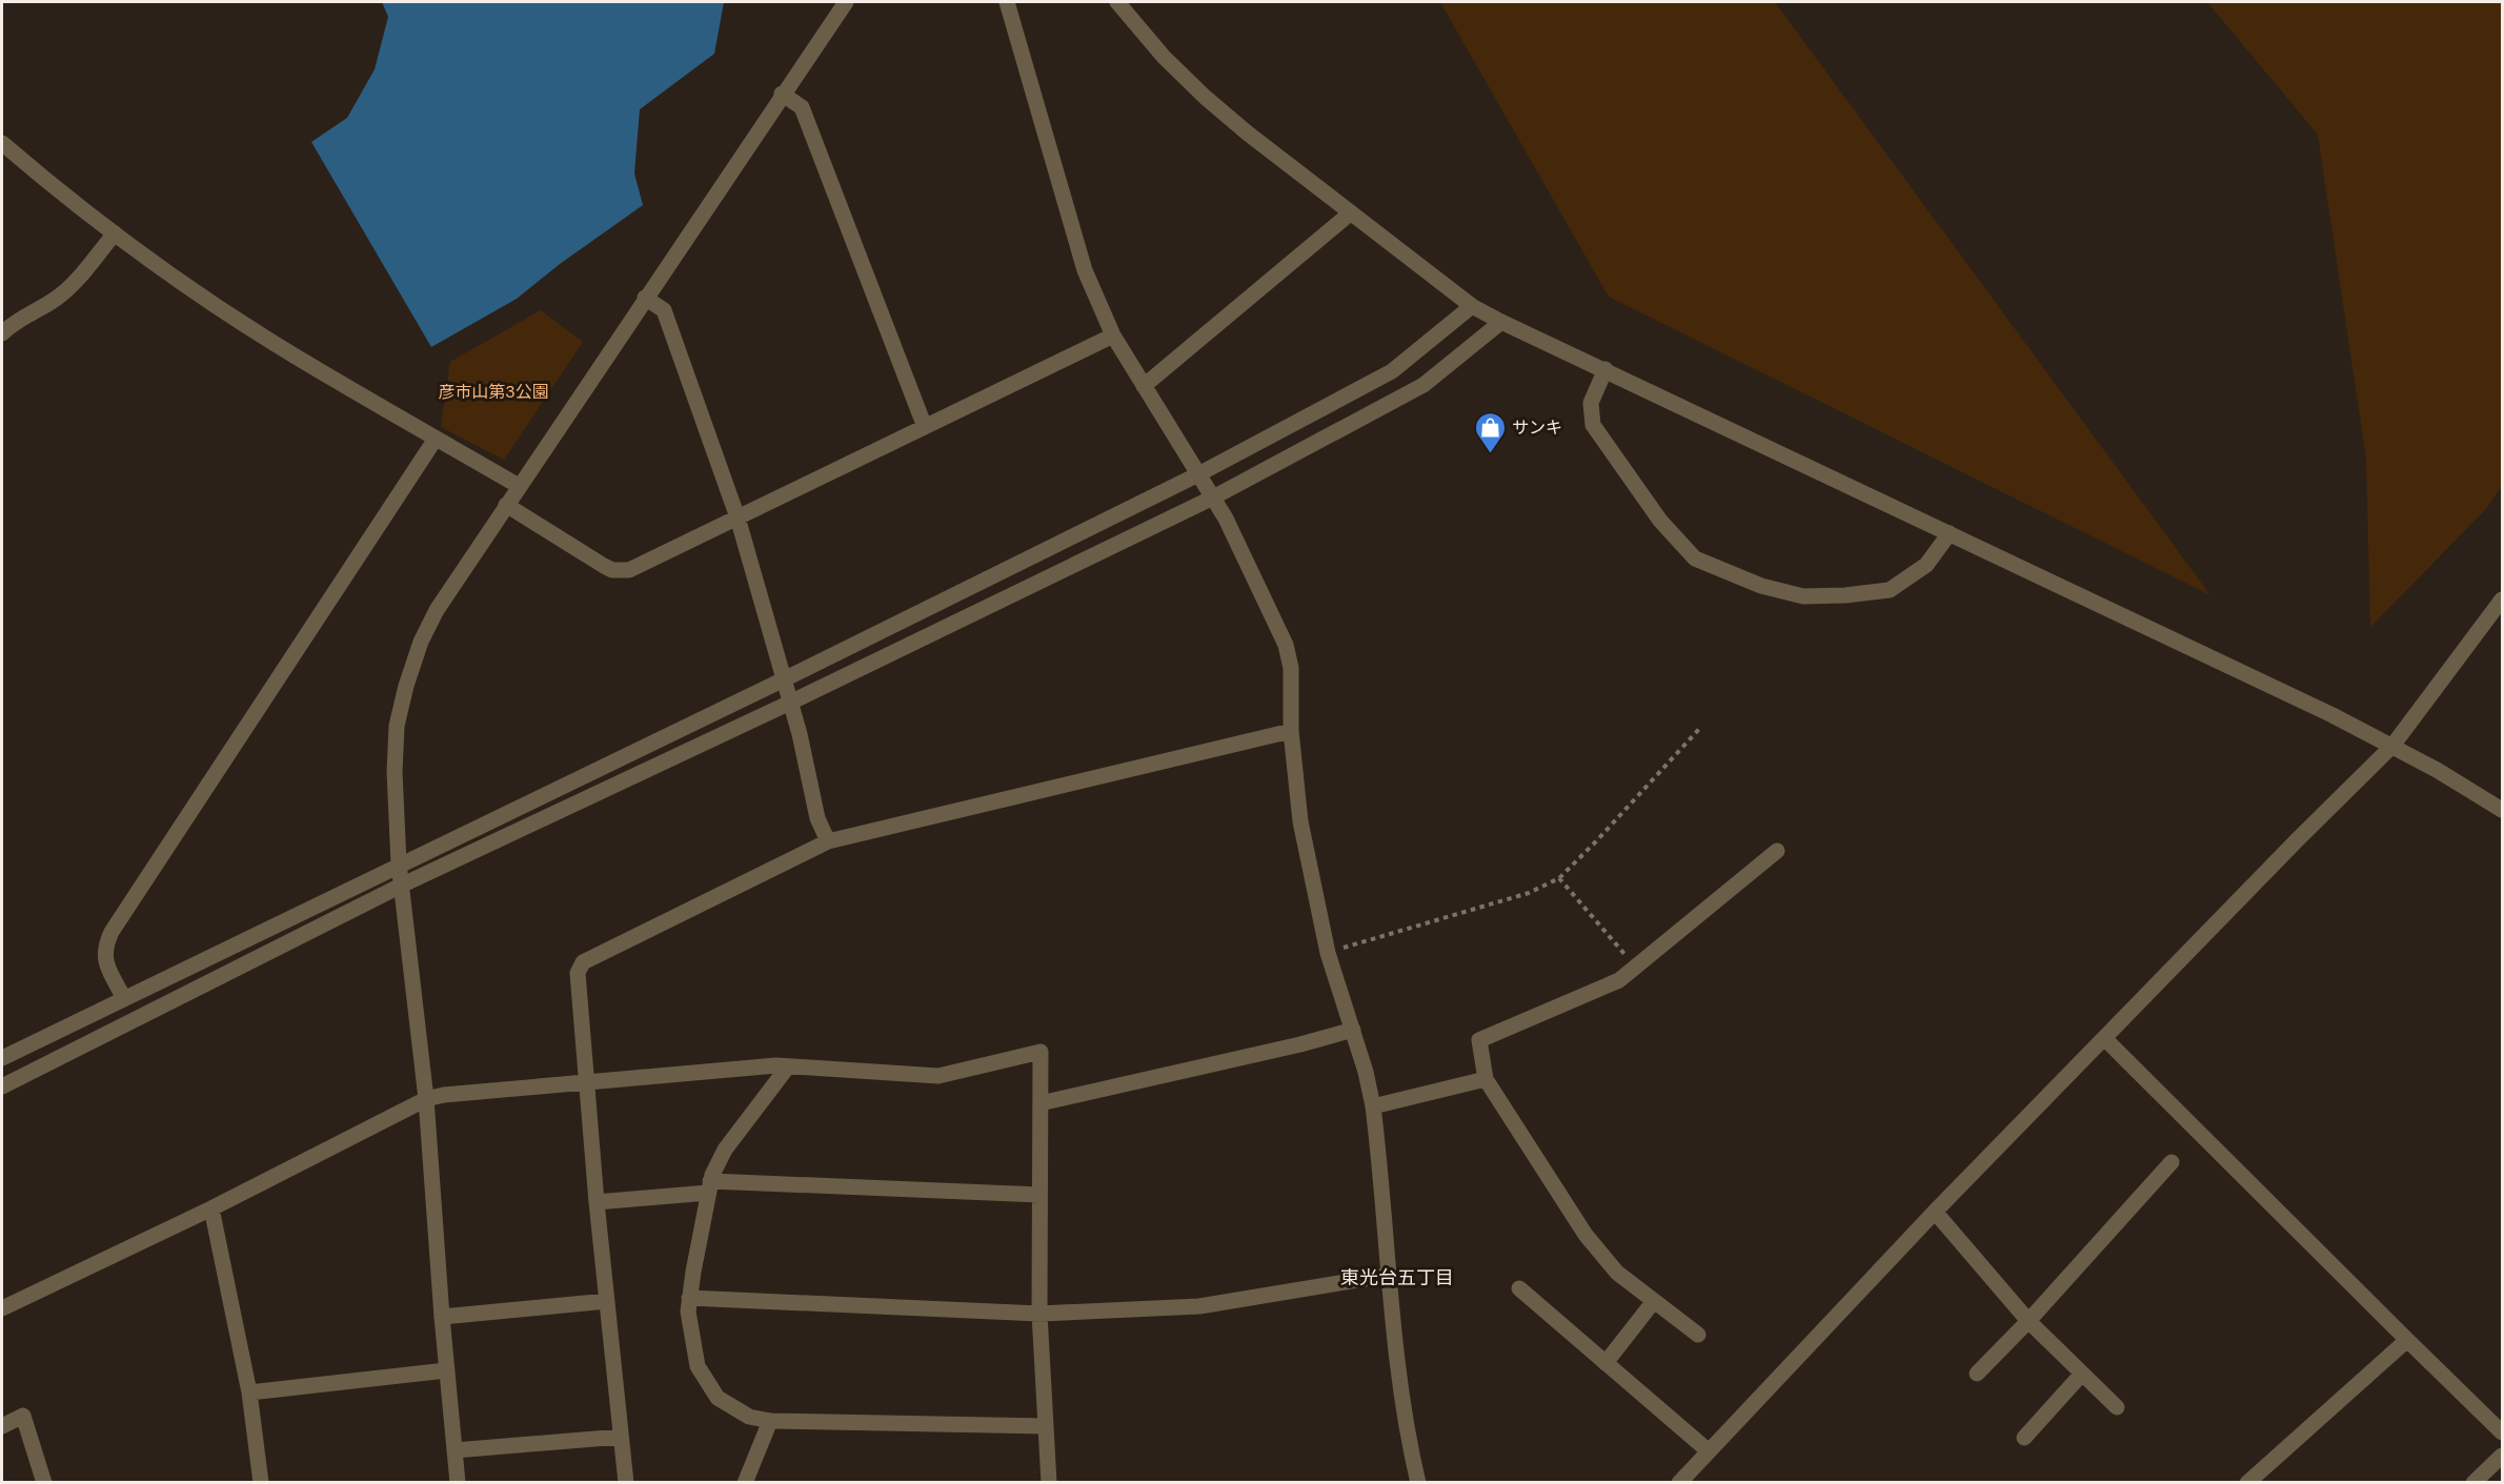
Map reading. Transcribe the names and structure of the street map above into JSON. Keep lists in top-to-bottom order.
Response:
{
  "districts": ["東光台五丁目"],
  "parks": ["彦市山第3公園"],
  "places": {
    "shop": ["サンキ"]
  }
}
